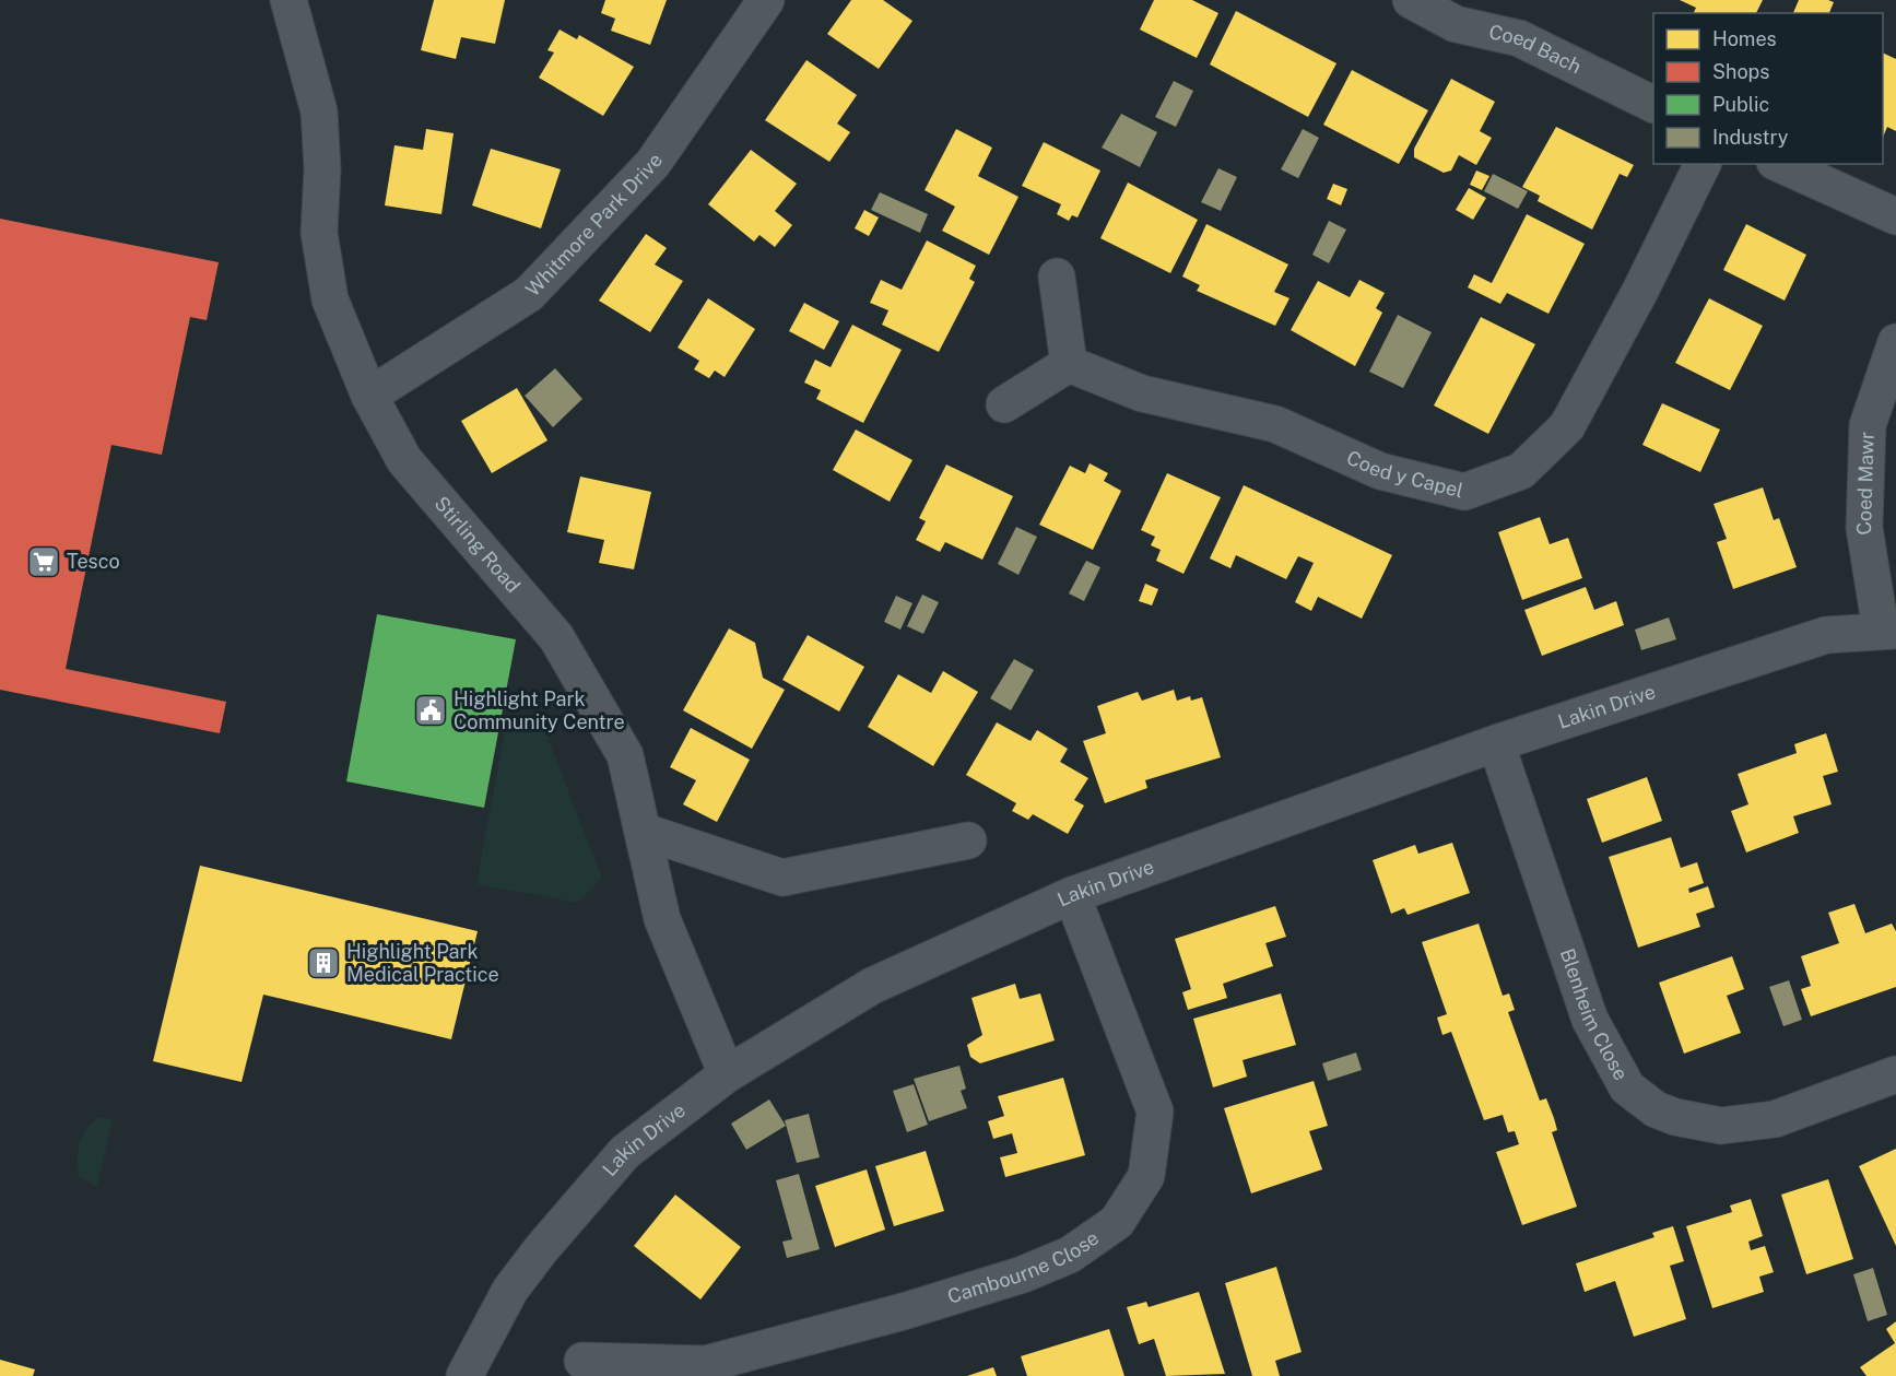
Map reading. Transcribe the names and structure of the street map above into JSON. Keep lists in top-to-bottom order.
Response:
{
  "streets": {
    "street": [
      "Coed Bach",
      "Whitmore Park Drive",
      "Coed y Capel",
      "Coed Mawr",
      "Stirling Road",
      "Lakin Drive",
      "Blenheim Close",
      "Cambourne Close"
    ]
  },
  "crossings": [
    ["Whitmore Park Drive", "Stirling Road"],
    ["Coed Mawr", "Lakin Drive"],
    ["Stirling Road", "Lakin Drive"],
    ["Lakin Drive", "Blenheim Close"],
    ["Lakin Drive", "Cambourne Close"]
  ],
  "places": {
    "supermarket": ["Tesco"],
    "public building": ["Highlight Park Community Centre"],
    "building": ["Highlight Park Medical Practice"]
  },
  "legend": [
    "Homes",
    "Shops",
    "Public",
    "Industry"
  ]
}
